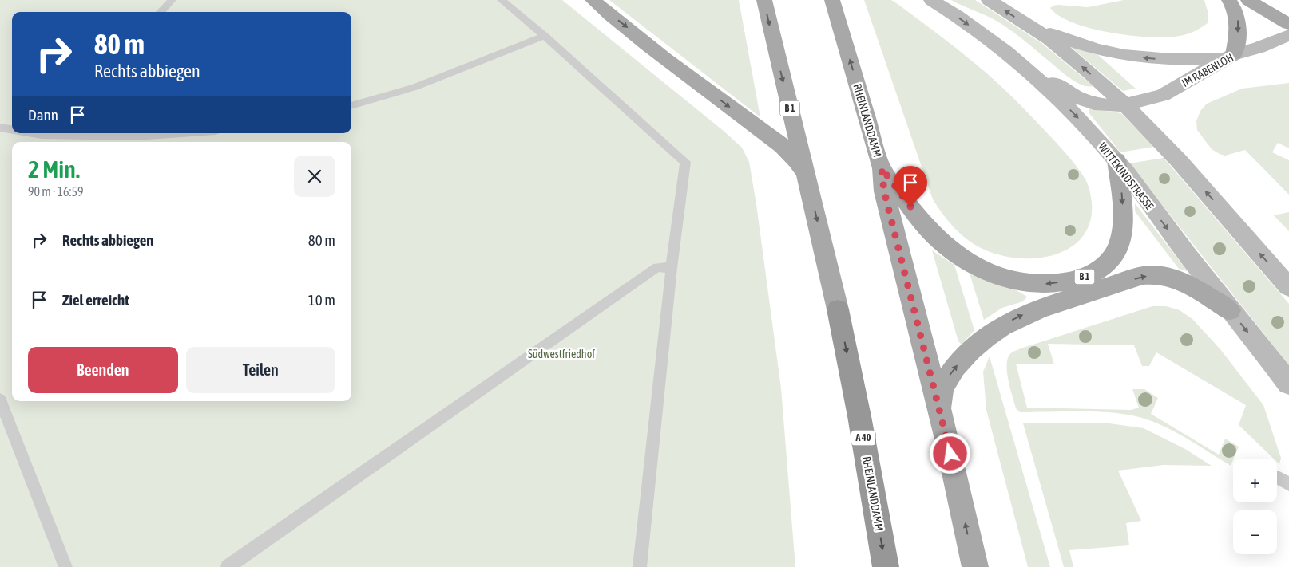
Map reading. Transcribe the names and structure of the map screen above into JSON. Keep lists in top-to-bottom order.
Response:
{
  "streets": {
    "highway": ["RHEINLANDDAMM", "A 40"],
    "main road": ["IM RABENLOH", "B 1", "WITTEKINDSTRASSE"]
  },
  "crossings": [
    ["IM RABENLOH", "WITTEKINDSTRASSE"],
    ["B 1", "RHEINLANDDAMM"],
    ["B 1", "WITTEKINDSTRASSE"]
  ],
  "parks": ["Südwestfriedhof"],
  "page": {
    "turn": ["80 m", "Rechts abbiegen"],
    "then": "Dann",
    "heading": ["2 Min.", "90 m · 16:59"],
    "list": [
      {
        "name": "Rechts abbiegen",
        "value": "80 m"
      },
      {
        "name": "Ziel erreicht",
        "value": "10 m"
      }
    ],
    "buttons": ["Beenden", "Teilen"],
    "map_buttons": ["+", "−"]
  }
}
